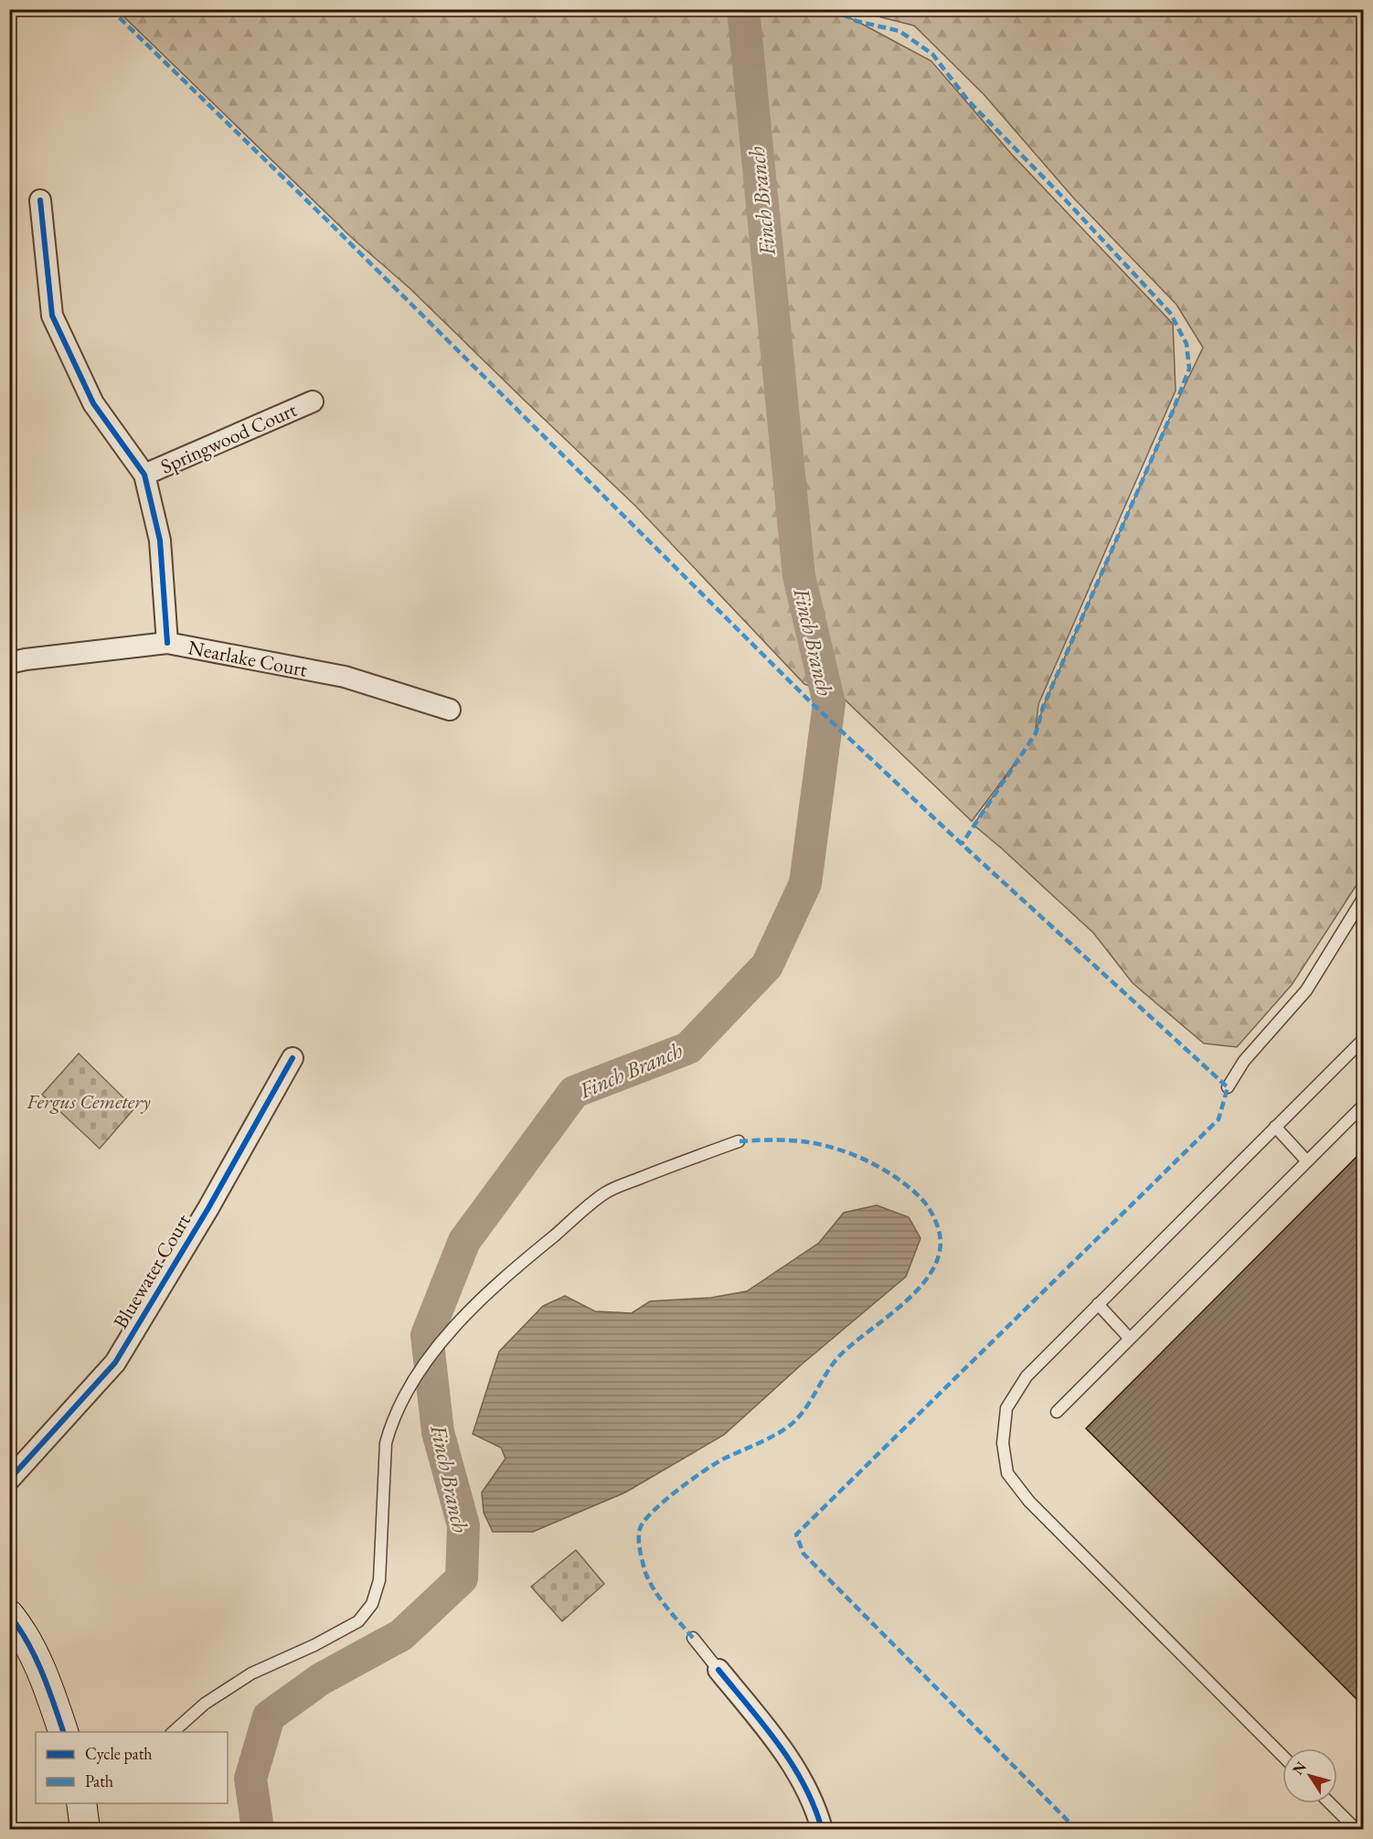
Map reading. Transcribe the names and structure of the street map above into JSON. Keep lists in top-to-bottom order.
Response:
{
  "streets": {
    "street": ["Springwood Court", "Nearlake Court", "Bluewater Court"]
  },
  "water": ["Finch Branch"],
  "parks": ["Fergus Cemetery"],
  "legend": ["Cycle path", "Path"],
  "north": "top left"
}
